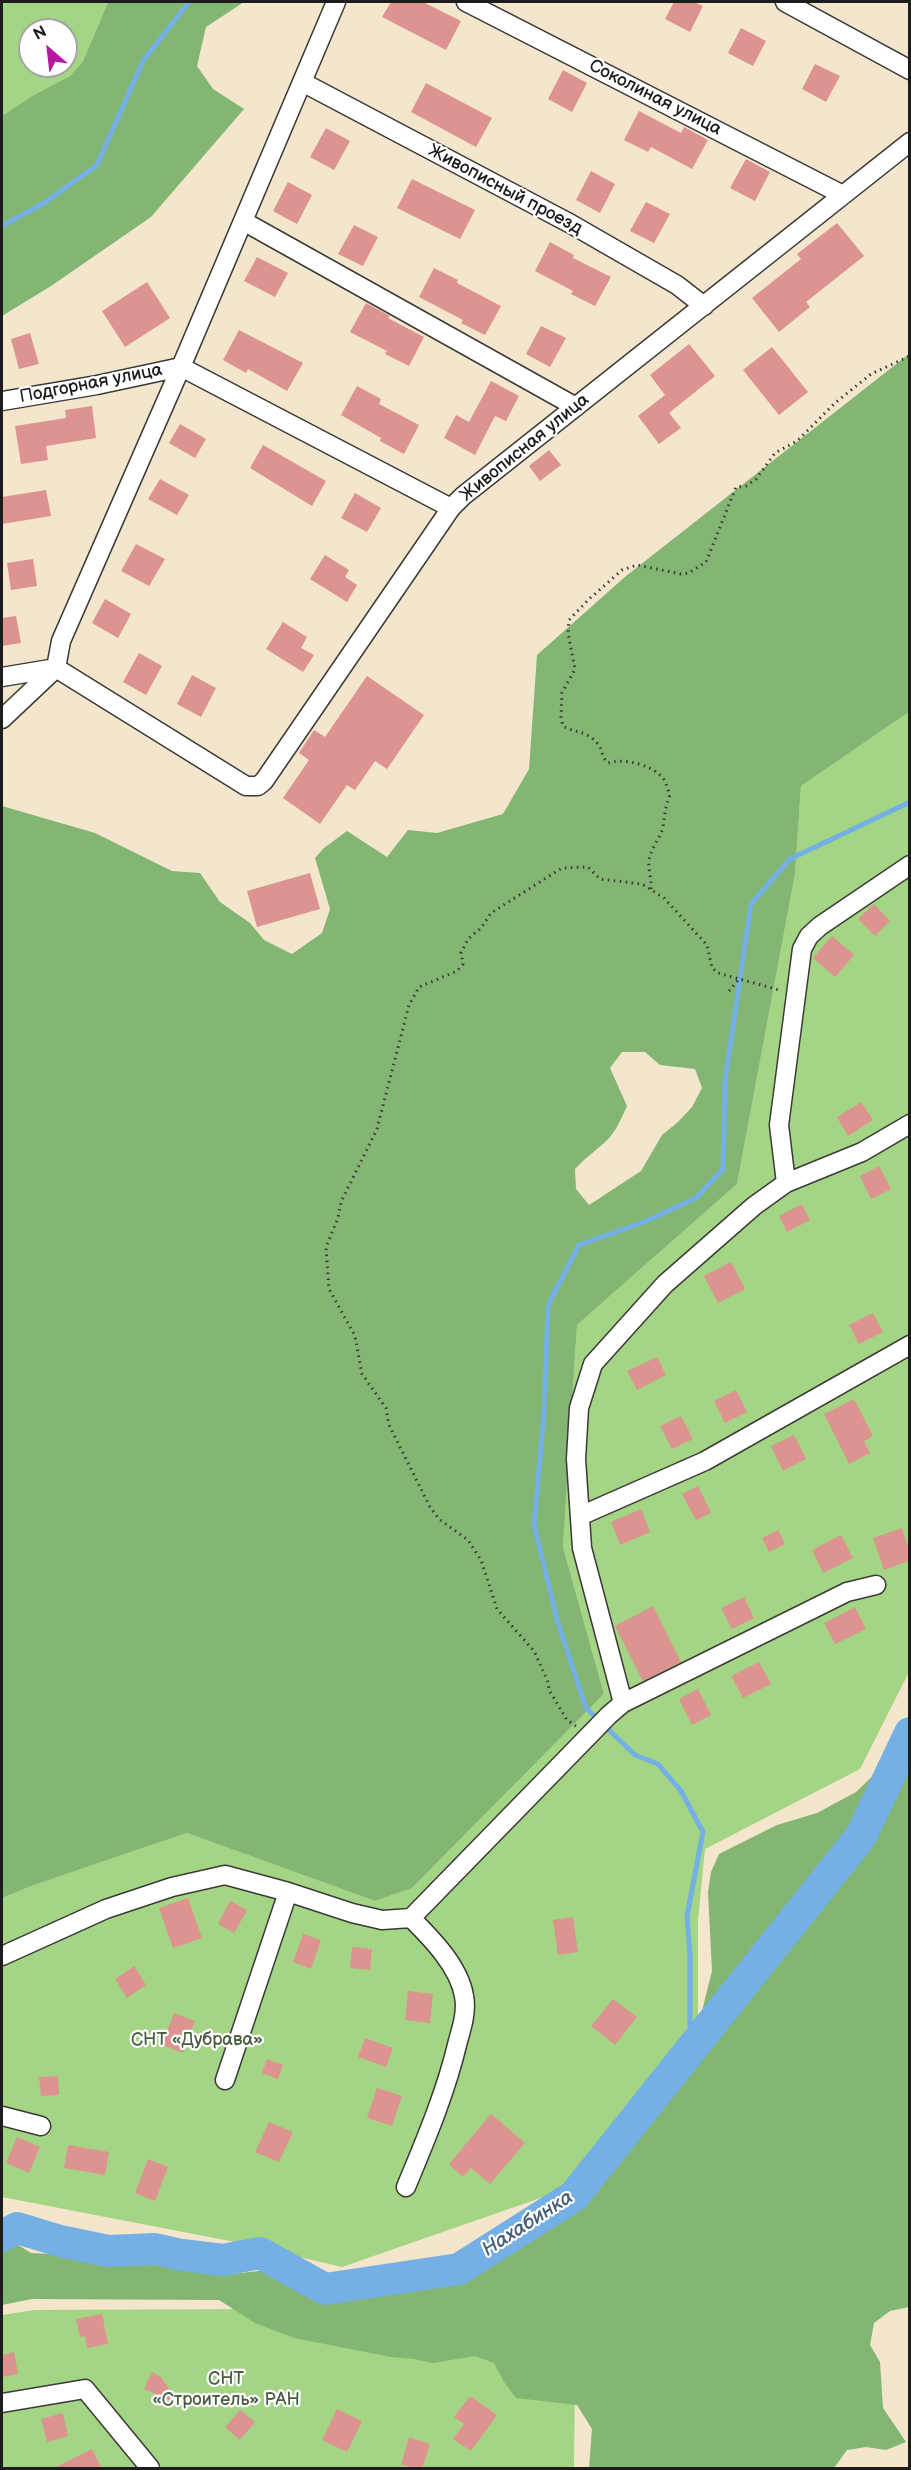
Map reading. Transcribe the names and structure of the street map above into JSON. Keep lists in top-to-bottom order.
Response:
{
  "streets": {
    "street": [
      "Соколиная улица",
      "Живописный проезд",
      "Подгорная улица",
      "Живописная улица"
    ]
  },
  "crossings": [
    ["Соколиная улица", "Живописная улица"],
    ["Живописный проезд", "Живописная улица"]
  ],
  "water": ["Нахабинка"],
  "parks": ["СНТ «Дубрава»", "СНТ «Строитель» РАН"],
  "north": "top left"
}
